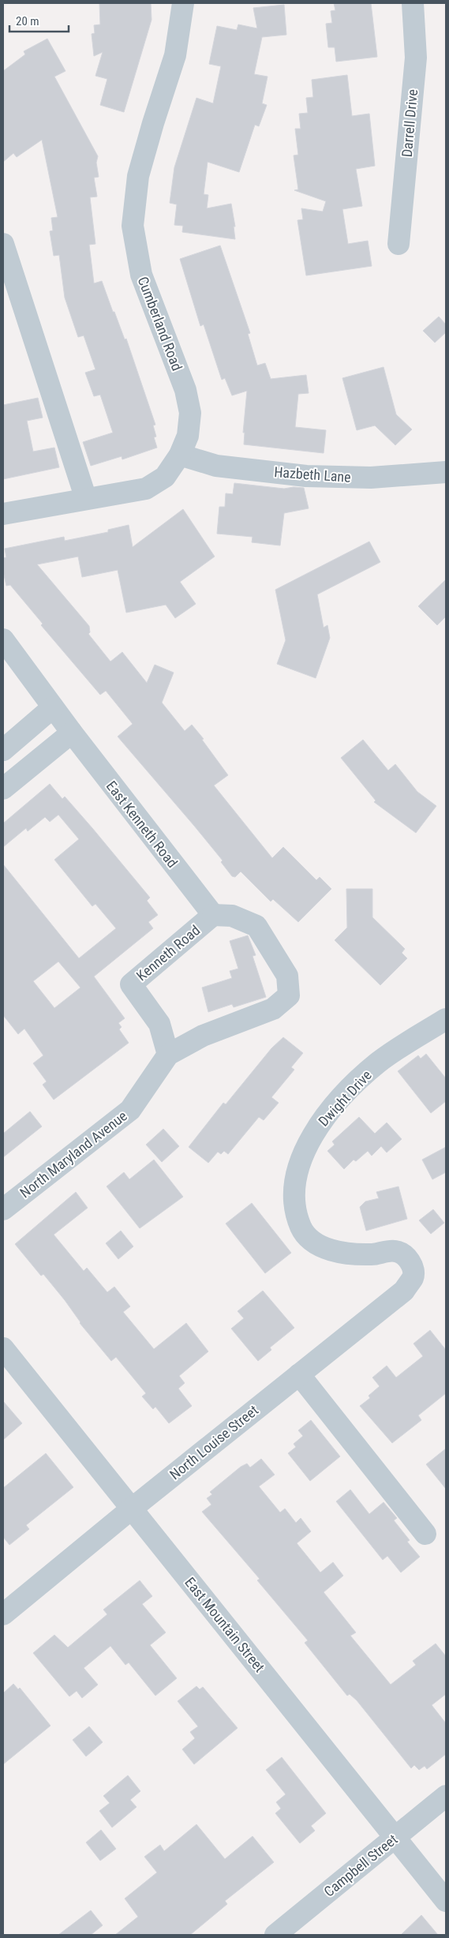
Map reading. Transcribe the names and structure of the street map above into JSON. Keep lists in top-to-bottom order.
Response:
{
  "streets": {
    "street": [
      "Darrell Drive",
      "Cumberland Road",
      "Hazbeth Lane",
      "East Kenneth Road",
      "Kenneth Road",
      "Dwight Drive",
      "North Maryland Avenue",
      "North Louise Street",
      "East Mountain Street",
      "Campbell Street"
    ]
  },
  "crossings": [
    ["Cumberland Road", "Hazbeth Lane"],
    ["East Kenneth Road", "Kenneth Road"],
    ["East Kenneth Road", "North Maryland Avenue"],
    ["Kenneth Road", "North Maryland Avenue"],
    ["Dwight Drive", "North Louise Street"],
    ["North Louise Street", "East Mountain Street"],
    ["East Mountain Street", "Campbell Street"]
  ],
  "scale_bar": "20 m"
}
